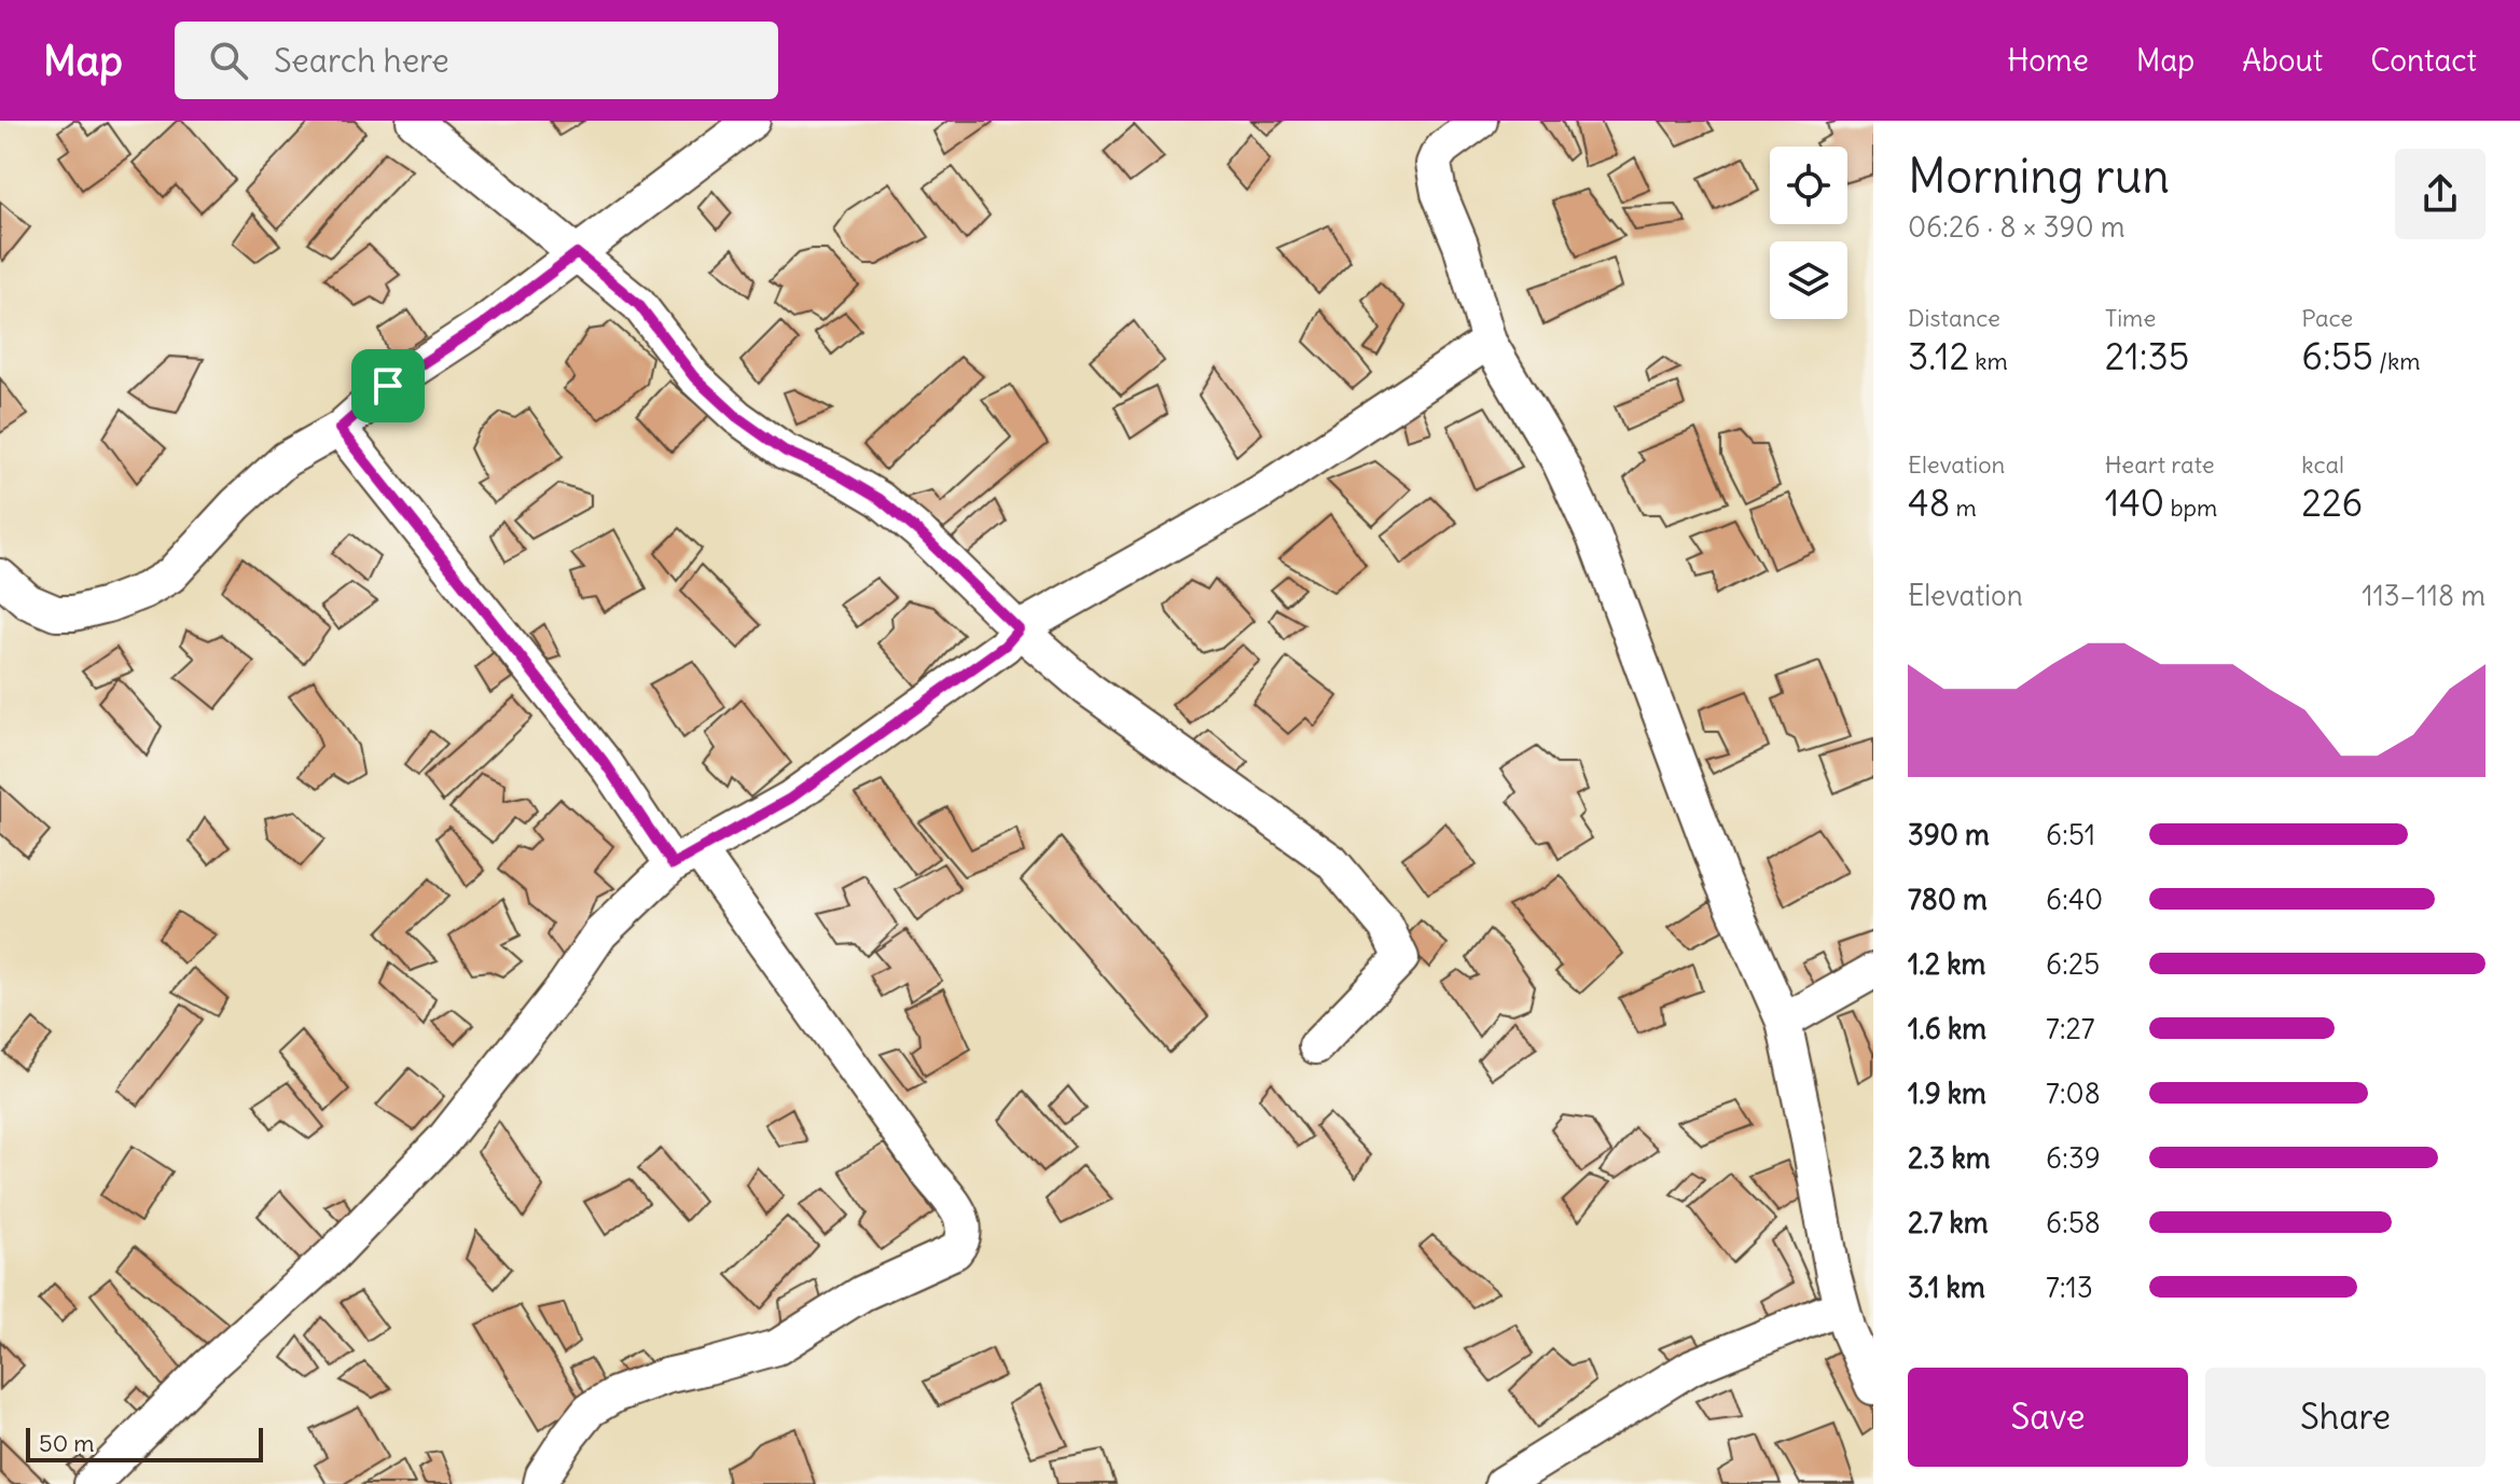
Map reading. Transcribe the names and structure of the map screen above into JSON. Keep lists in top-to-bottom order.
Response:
{
  "scale_bar": "50 m",
  "page": {
    "header": "Map",
    "search": "Search here",
    "nav": [
      "Home",
      "Map",
      "About",
      "Contact"
    ],
    "heading": ["Morning run", "06:26 · 8 × 390 m"],
    "stats": [
      ["Distance", "3.12 km"],
      ["Time", "21:35"],
      ["Pace", "6:55 /km"],
      ["Elevation", "48 m"],
      ["Heart rate", "140 bpm"],
      ["kcal", "226"]
    ],
    "chart": ["Elevation", "113–118 m"],
    "list": [
      {
        "name": "390 m",
        "note": "6:51"
      },
      {
        "name": "780 m",
        "note": "6:40"
      },
      {
        "name": "1.2 km",
        "note": "6:25"
      },
      {
        "name": "1.6 km",
        "note": "7:27"
      },
      {
        "name": "1.9 km",
        "note": "7:08"
      },
      {
        "name": "2.3 km",
        "note": "6:39"
      },
      {
        "name": "2.7 km",
        "note": "6:58"
      },
      {
        "name": "3.1 km",
        "note": "7:13"
      }
    ],
    "buttons": ["Save", "Share"],
    "scale": "50 m"
  }
}
